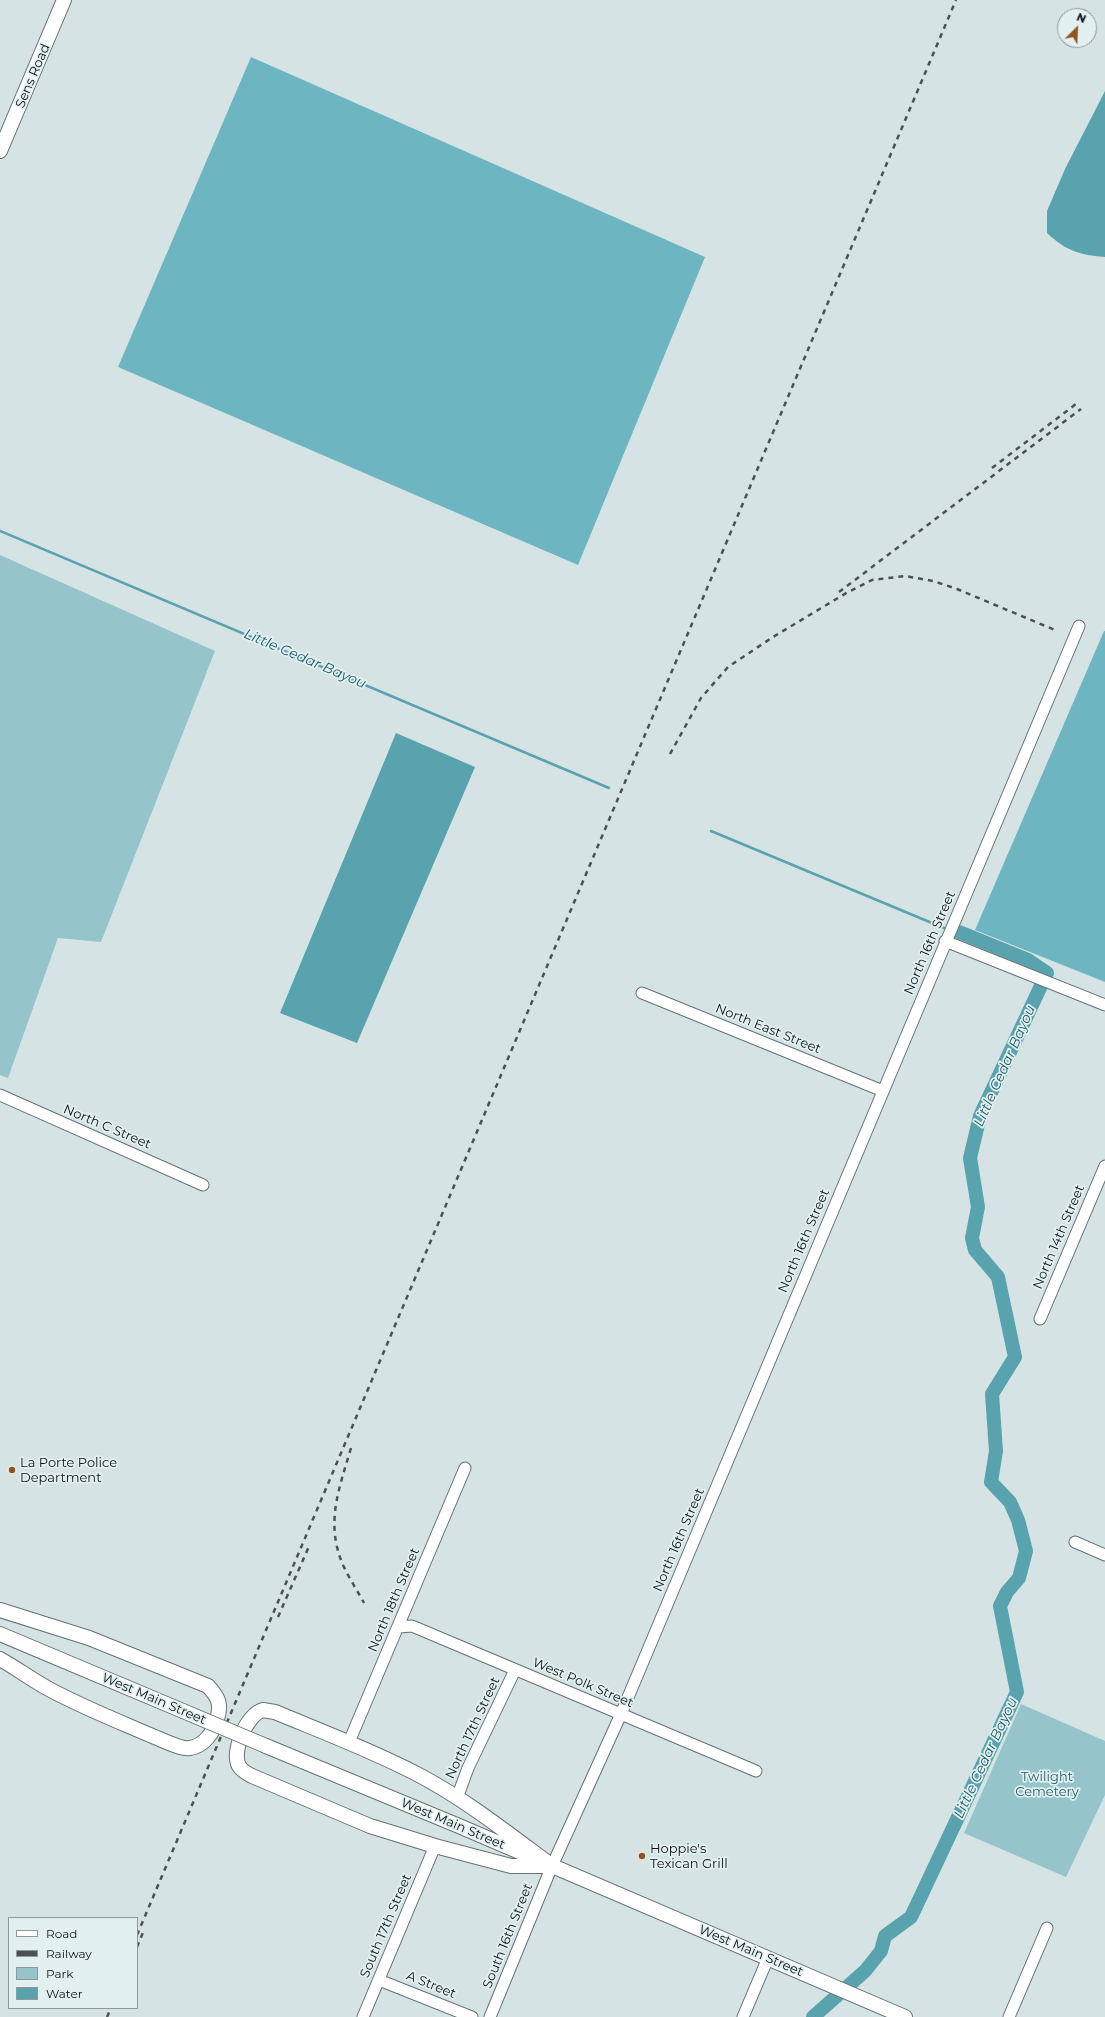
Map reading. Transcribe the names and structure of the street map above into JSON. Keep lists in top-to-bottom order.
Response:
{
  "streets": {
    "main road": ["Sens Road", "West Main Street"],
    "street": [
      "North 16th Street",
      "North East Street",
      "North C Street",
      "North 14th Street",
      "North 18th Street",
      "West Polk Street",
      "North 17th Street",
      "South 17th Street",
      "South 16th Street",
      "A Street"
    ]
  },
  "crossings": [
    ["North 16th Street", "North East Street"],
    ["North 16th Street", "West Polk Street"],
    ["North 16th Street", "West Main Street"],
    ["North 16th Street", "South 16th Street"],
    ["North 18th Street", "West Polk Street"],
    ["West Polk Street", "North 17th Street"],
    ["West Main Street", "South 16th Street"],
    ["South 17th Street", "A Street"]
  ],
  "water": ["Little Cedar Bayou"],
  "parks": ["Twilight Cemetery"],
  "places": ["La Porte Police Department", "Hoppie's Texican Grill"],
  "legend": [
    "Road",
    "Railway",
    "Park",
    "Water"
  ],
  "north": "top right"
}
